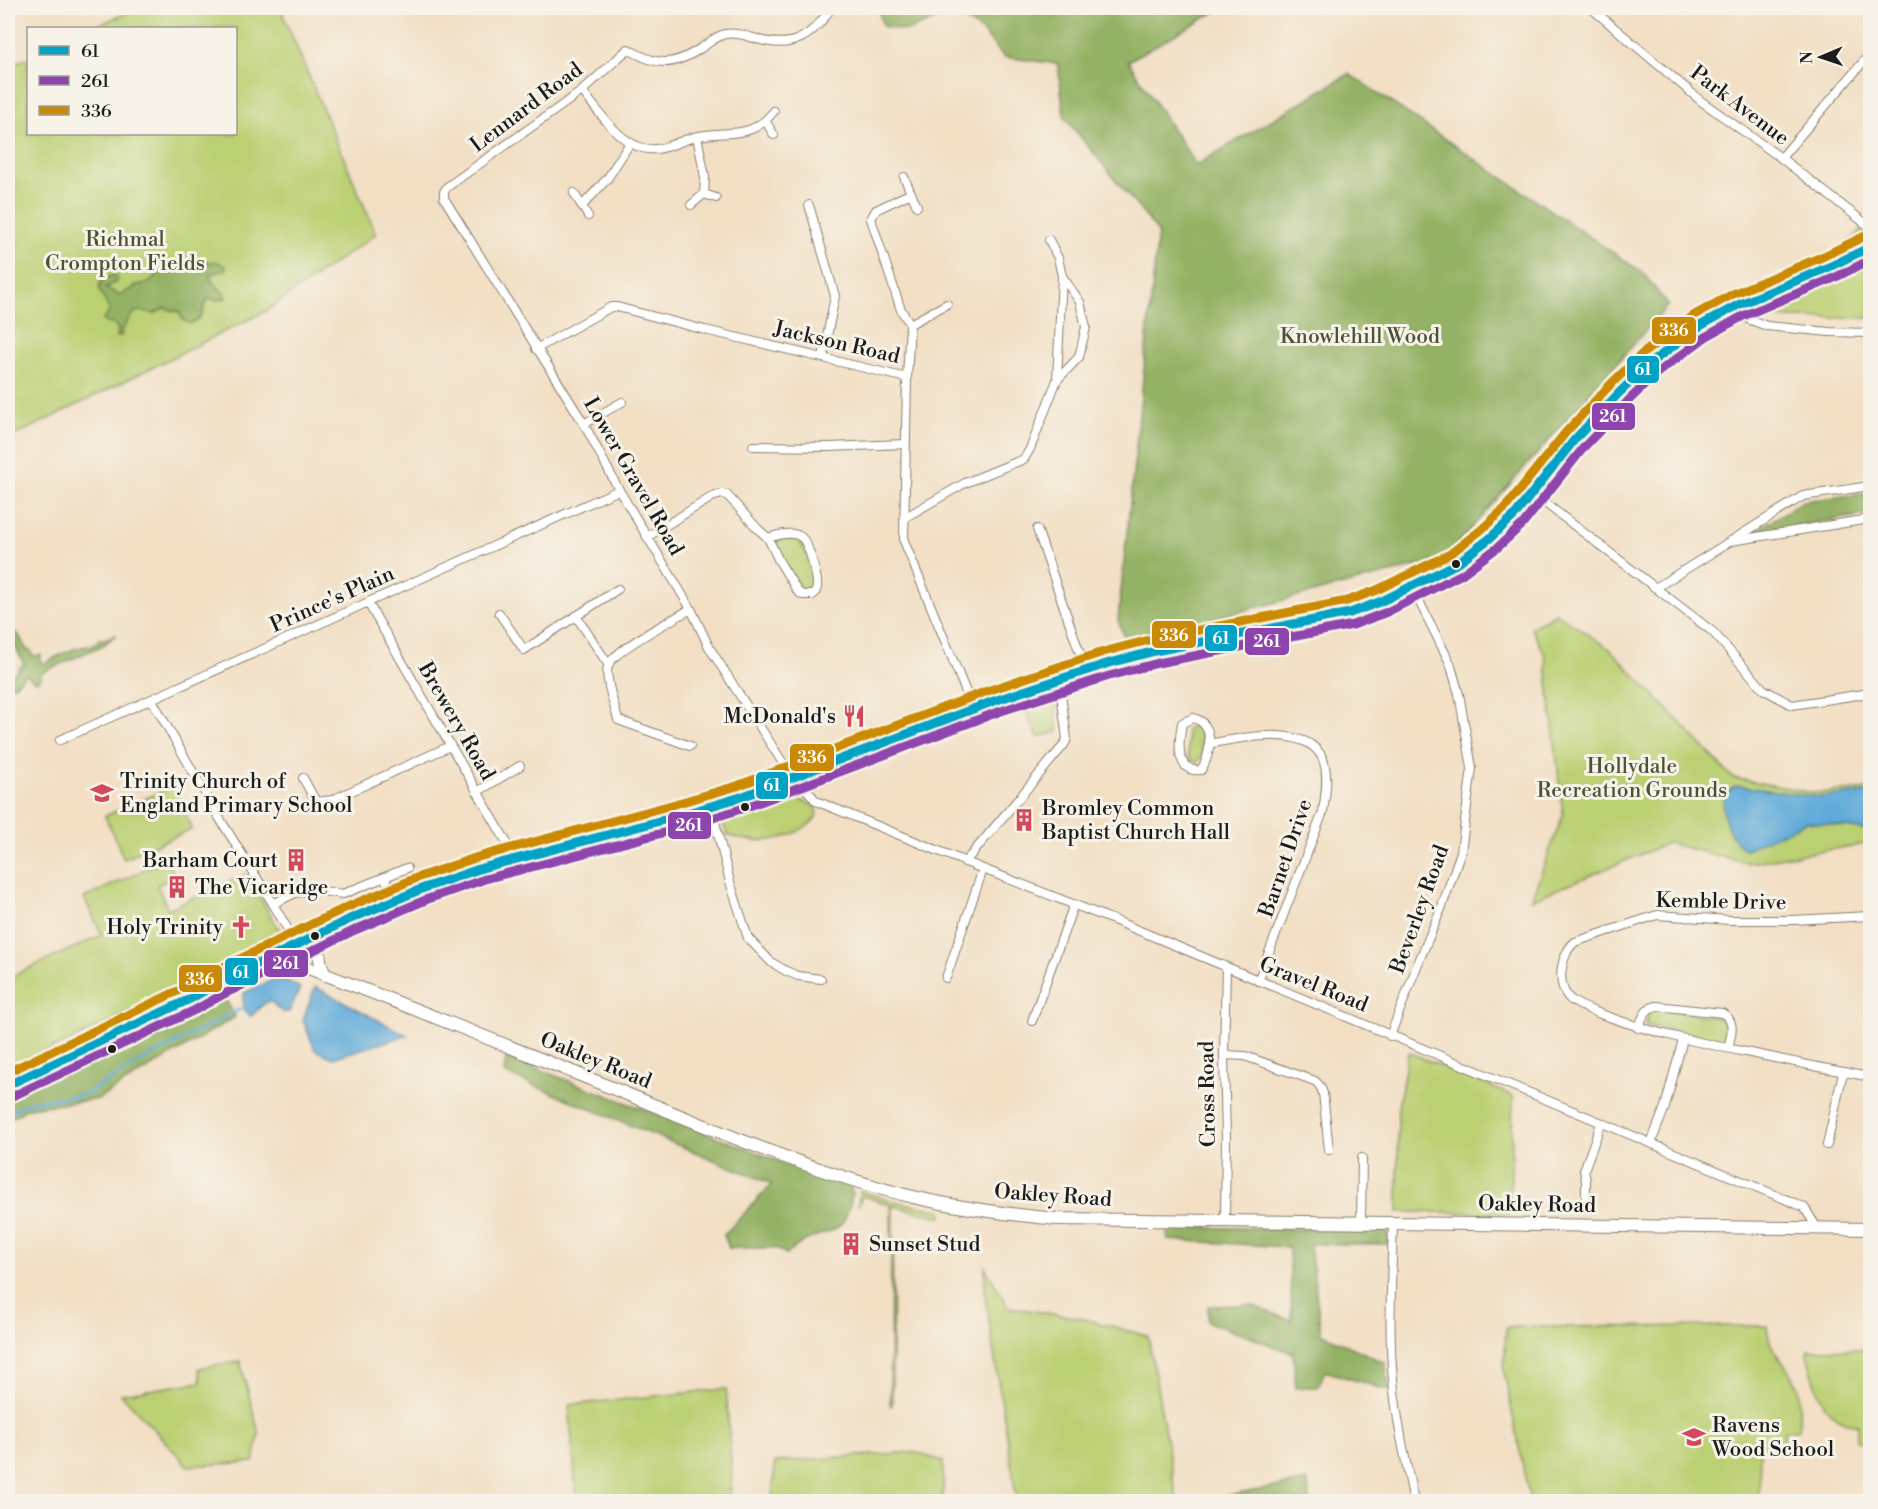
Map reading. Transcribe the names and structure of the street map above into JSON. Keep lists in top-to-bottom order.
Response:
{
  "streets": {
    "main road": ["Oakley Road"],
    "street": [
      "Park Avenue",
      "Lennard Road",
      "Jackson Road",
      "Lower Gravel Road",
      "Prince's Plain",
      "Brewery Road",
      "Barnet Drive",
      "Kemble Drive",
      "Beverley Road",
      "Gravel Road",
      "Cross Road"
    ]
  },
  "crossings": [
    ["Lennard Road", "Lower Gravel Road"],
    ["Jackson Road", "Lower Gravel Road"],
    ["Lower Gravel Road", "Prince's Plain"],
    ["Lower Gravel Road", "Gravel Road"],
    ["Prince's Plain", "Brewery Road"],
    ["Barnet Drive", "Gravel Road"],
    ["Beverley Road", "Gravel Road"],
    ["Gravel Road", "Oakley Road"],
    ["Gravel Road", "Cross Road"],
    ["Oakley Road", "Cross Road"]
  ],
  "parks": ["Richmal Crompton Fields", "Knowlehill Wood", "Hollydale Recreation Grounds"],
  "places": {
    "restaurant": ["McDonald's"],
    "school or university": ["Trinity Church of England Primary School", "Ravens Wood School"],
    "building": [
      "Bromley Common Baptist Church Hall",
      "Barham Court",
      "The Vicaridge",
      "Sunset Stud"
    ],
    "church": ["Holy Trinity"]
  },
  "lines": ["transit line 336", "transit line 61", "transit line 261"],
  "legend": ["61", "261", "336"],
  "north": "left"
}
